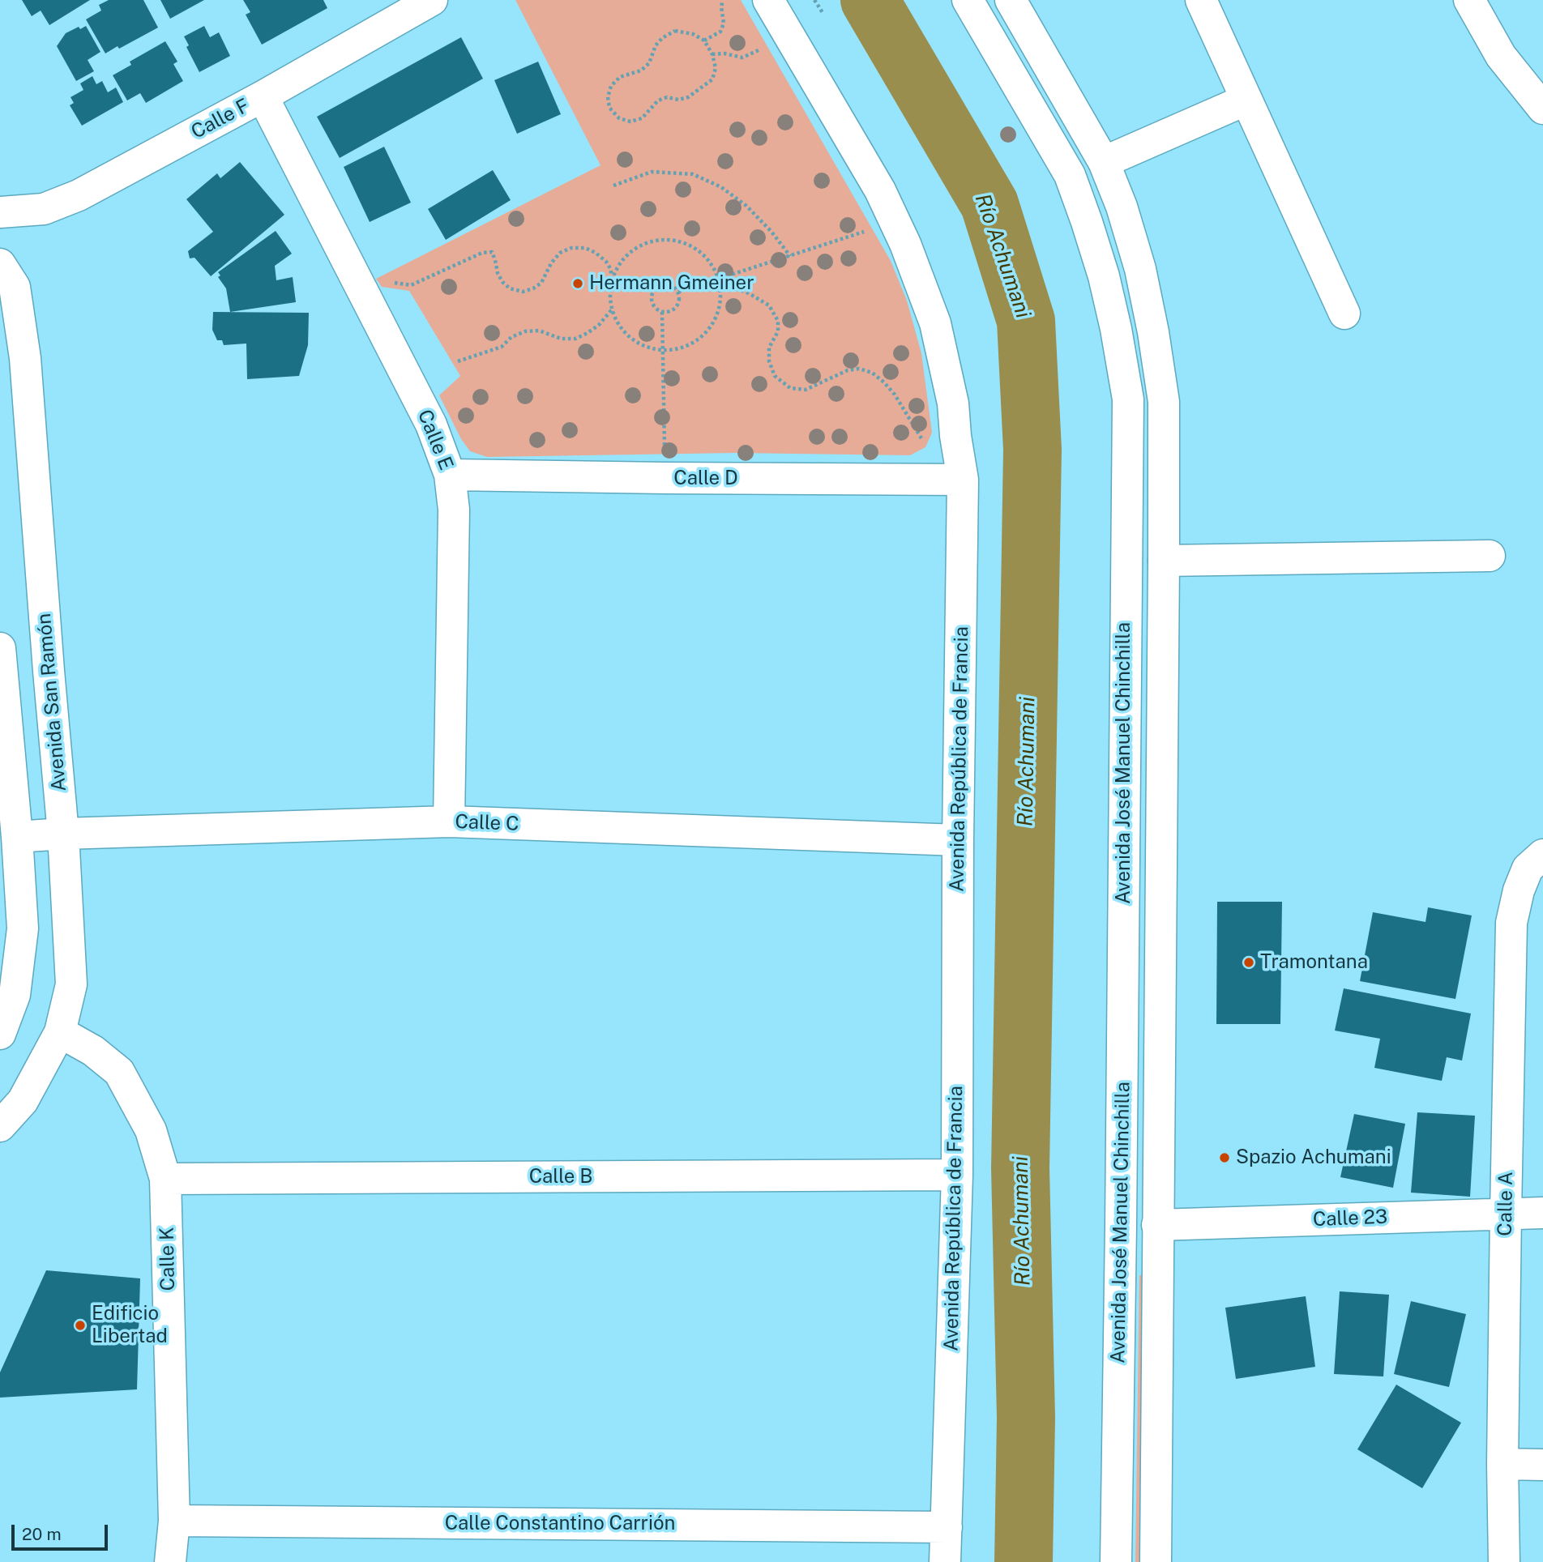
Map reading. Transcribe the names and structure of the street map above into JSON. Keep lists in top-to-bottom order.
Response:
{
  "streets": {
    "street": [
      "Calle F",
      "Calle E",
      "Calle D",
      "Avenida San Ramón",
      "Avenida República de Francia",
      "Avenida José Manuel Chinchilla",
      "Calle C",
      "Calle B",
      "Calle A",
      "Calle 23",
      "Calle K",
      "Calle Constantino Carrión"
    ]
  },
  "crossings": [
    ["Calle F", "Calle E"],
    ["Calle E", "Calle D"],
    ["Calle E", "Calle C"],
    ["Calle D", "Avenida República de Francia"],
    ["Avenida San Ramón", "Calle C"],
    ["Avenida San Ramón", "Calle K"],
    ["Avenida República de Francia", "Calle C"],
    ["Avenida República de Francia", "Calle B"],
    ["Avenida República de Francia", "Calle Constantino Carrión"],
    ["Avenida José Manuel Chinchilla", "Calle 23"],
    ["Calle B", "Calle K"],
    ["Calle A", "Calle 23"],
    ["Calle K", "Calle Constantino Carrión"]
  ],
  "water": ["Río Achumani"],
  "places": [
    "Hermann Gmeiner",
    "Tramontana",
    "Spazio Achumani",
    "Edificio Libertad"
  ],
  "scale_bar": "20 m"
}
